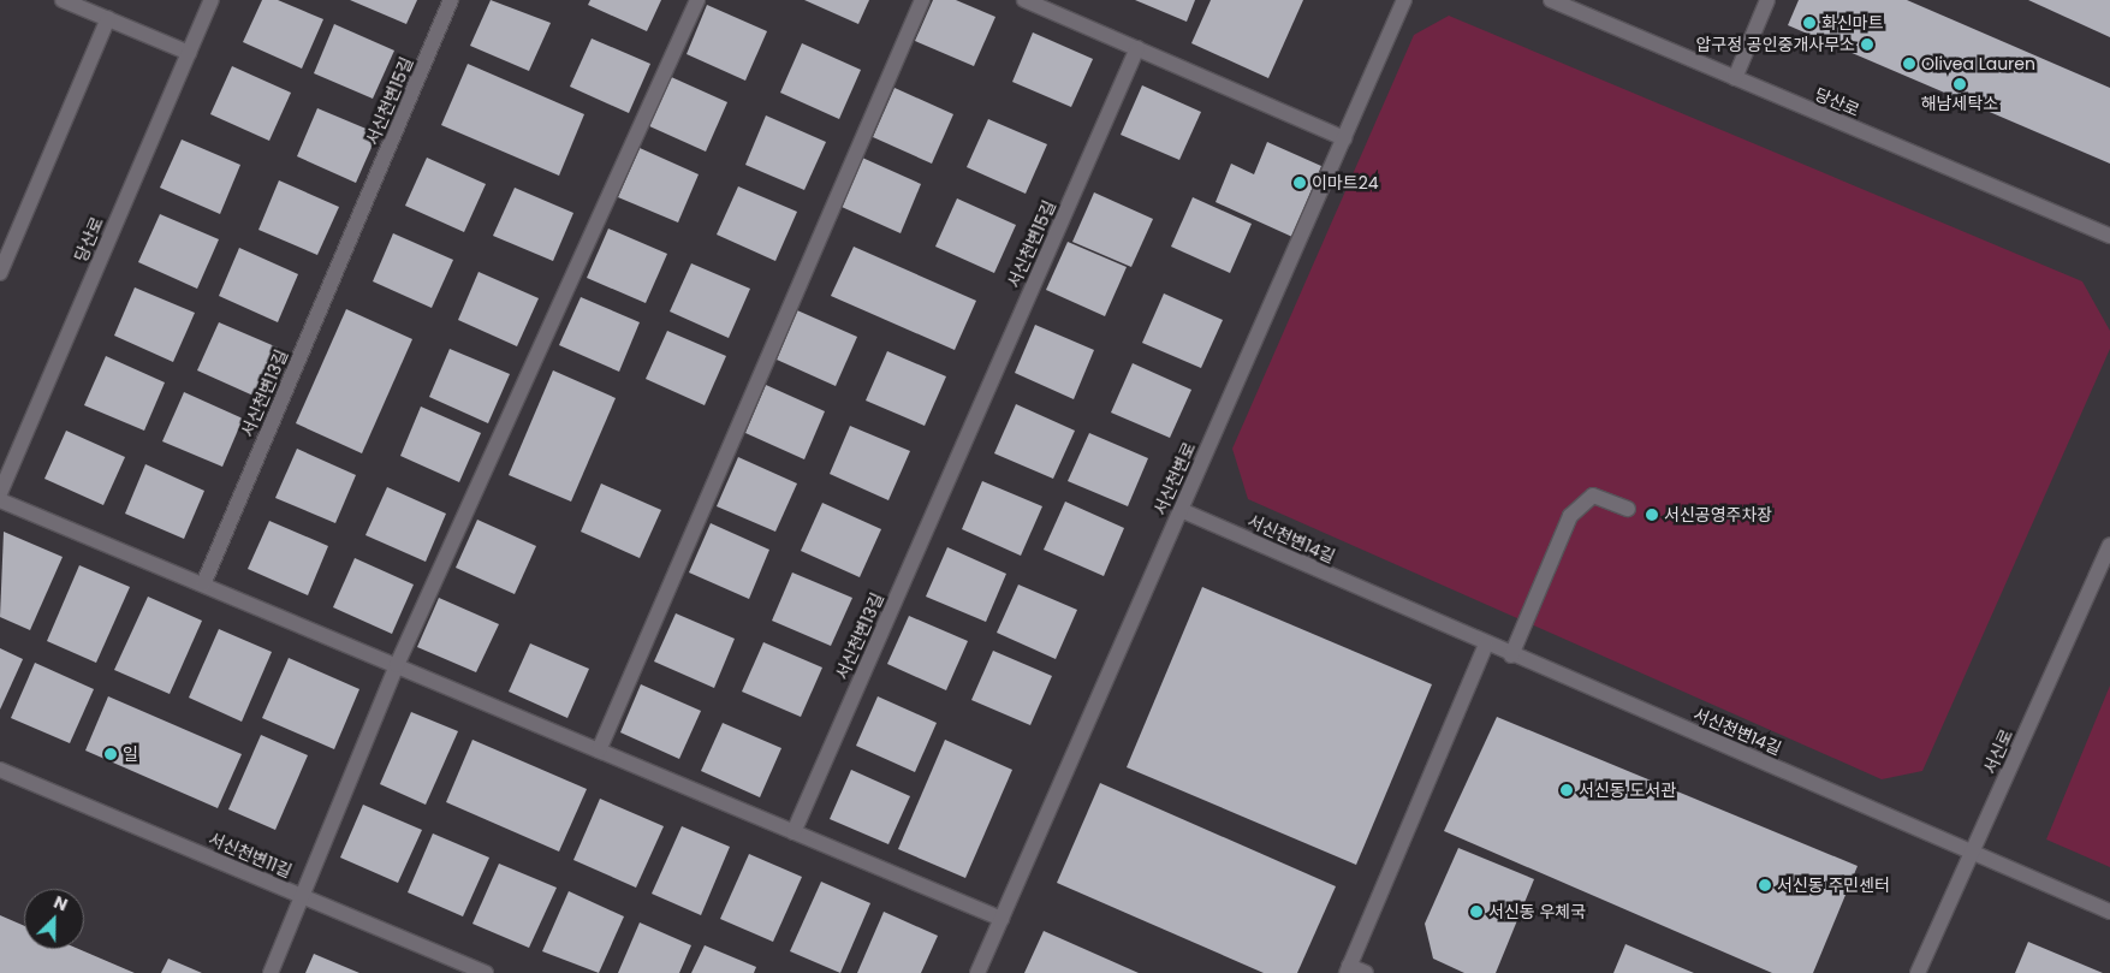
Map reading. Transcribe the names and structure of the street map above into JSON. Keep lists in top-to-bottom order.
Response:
{
  "streets": {
    "street": [
      "서신천변15길",
      "당산로",
      "서신천변13길",
      "서신천변로",
      "서신천변14길",
      "서신로",
      "서신천변11길"
    ]
  },
  "crossings": [
    ["서신천변15길", "서신천변13길"],
    ["서신천변로", "서신천변14길"],
    ["서신천변14길", "서신로"]
  ],
  "places": [
    "화신마트",
    "압구정 공인중개사무소",
    "Olivea Lauren",
    "해남세탁소",
    "이마트24",
    "서신공영주차장",
    "일",
    "서신동 도서관",
    "서신동 주민센터",
    "서신동 우체국"
  ],
  "north": "top right"
}
